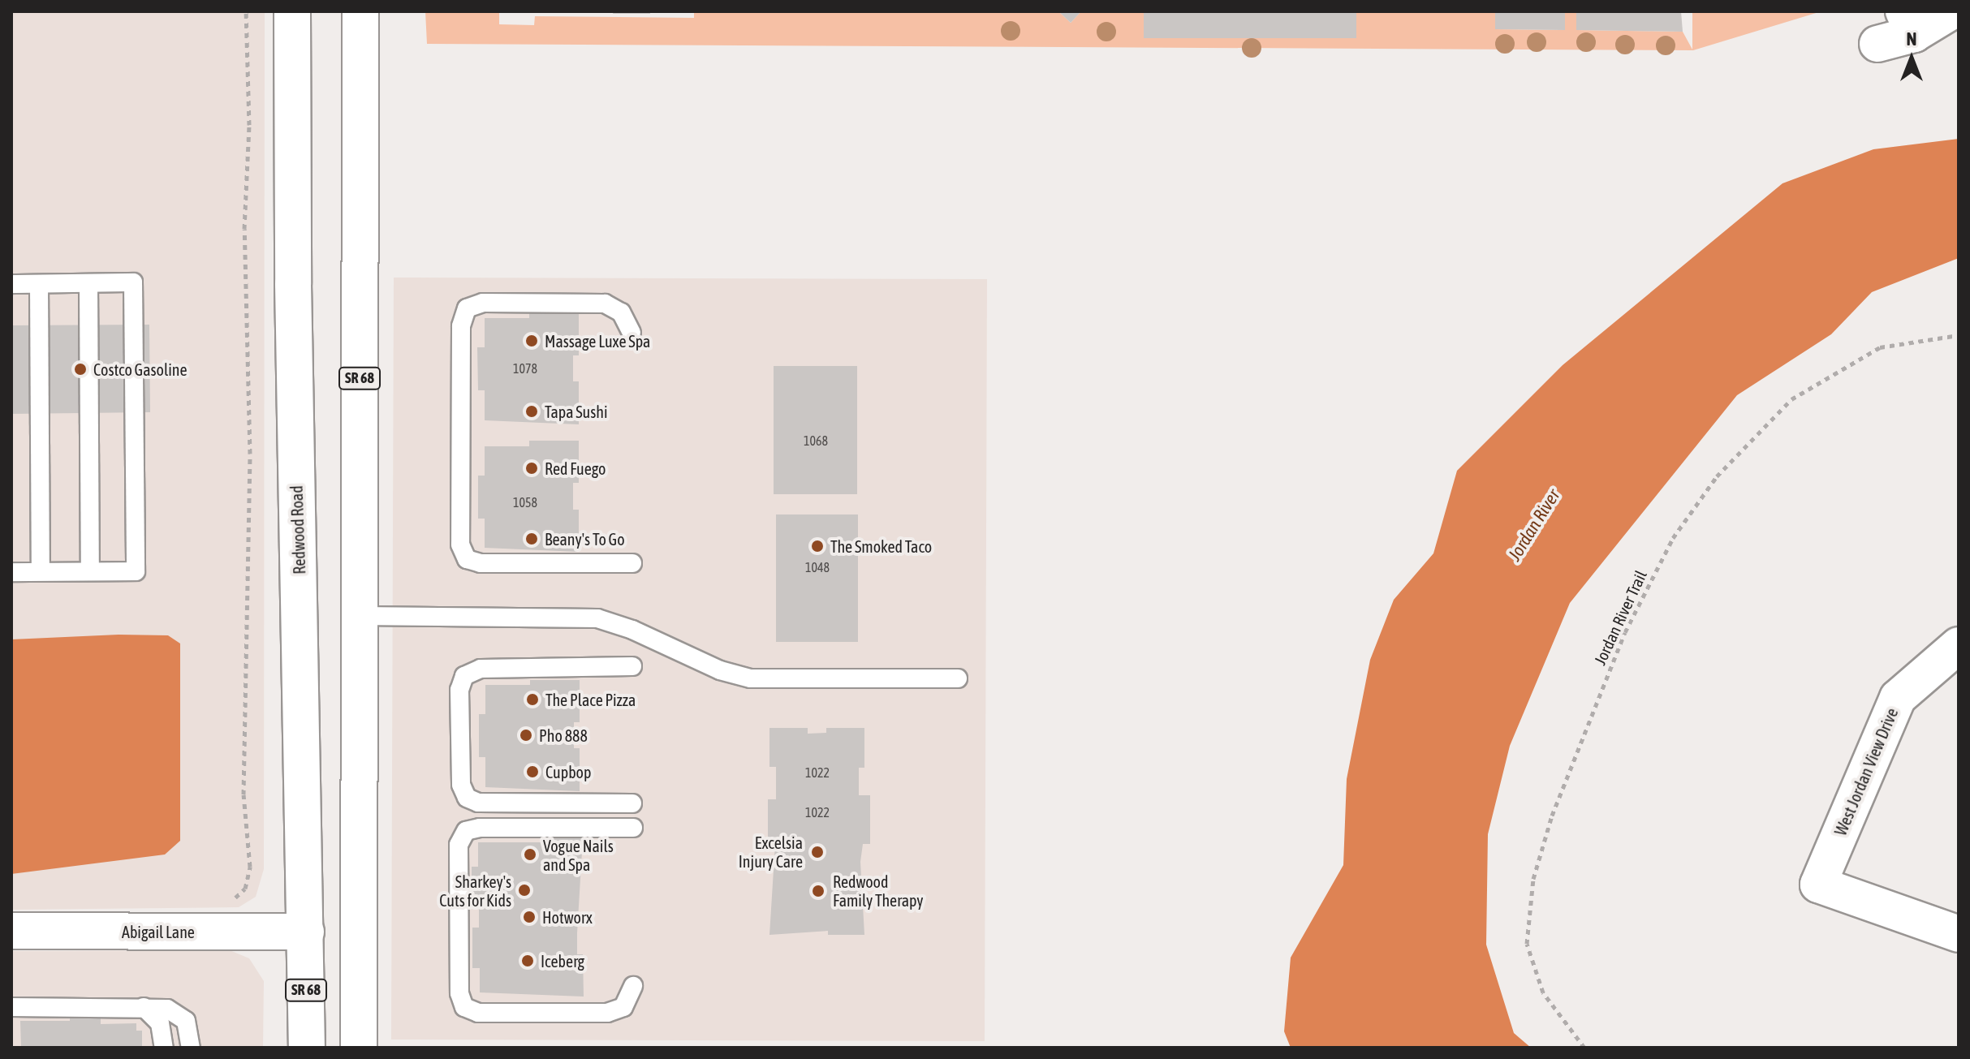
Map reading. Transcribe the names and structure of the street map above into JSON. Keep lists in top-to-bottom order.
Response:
{
  "streets": {
    "main road": [
      "SR 68",
      "Redwood Road",
      "West Jordan View Drive",
      "Abigail Lane"
    ],
    "path": ["Jordan River Trail"]
  },
  "crossings": [
    ["Redwood Road", "Abigail Lane"]
  ],
  "water": ["Jordan River"],
  "places": [
    "Massage Luxe Spa",
    "Costco Gasoline",
    "Tapa Sushi",
    "Red Fuego",
    "Beany's To Go",
    "The Smoked Taco",
    "The Place Pizza",
    "Pho 888",
    "Cupbop",
    "Excelsia Injury Care",
    "Vogue Nails and Spa",
    "Sharkey's Cuts for Kids",
    "Redwood Family Therapy",
    "Hotworx",
    "Iceberg"
  ],
  "house_numbers": [
    "1078",
    "1068",
    "1058",
    "1048",
    "1022",
    "1022"
  ],
  "north": "top"
}
